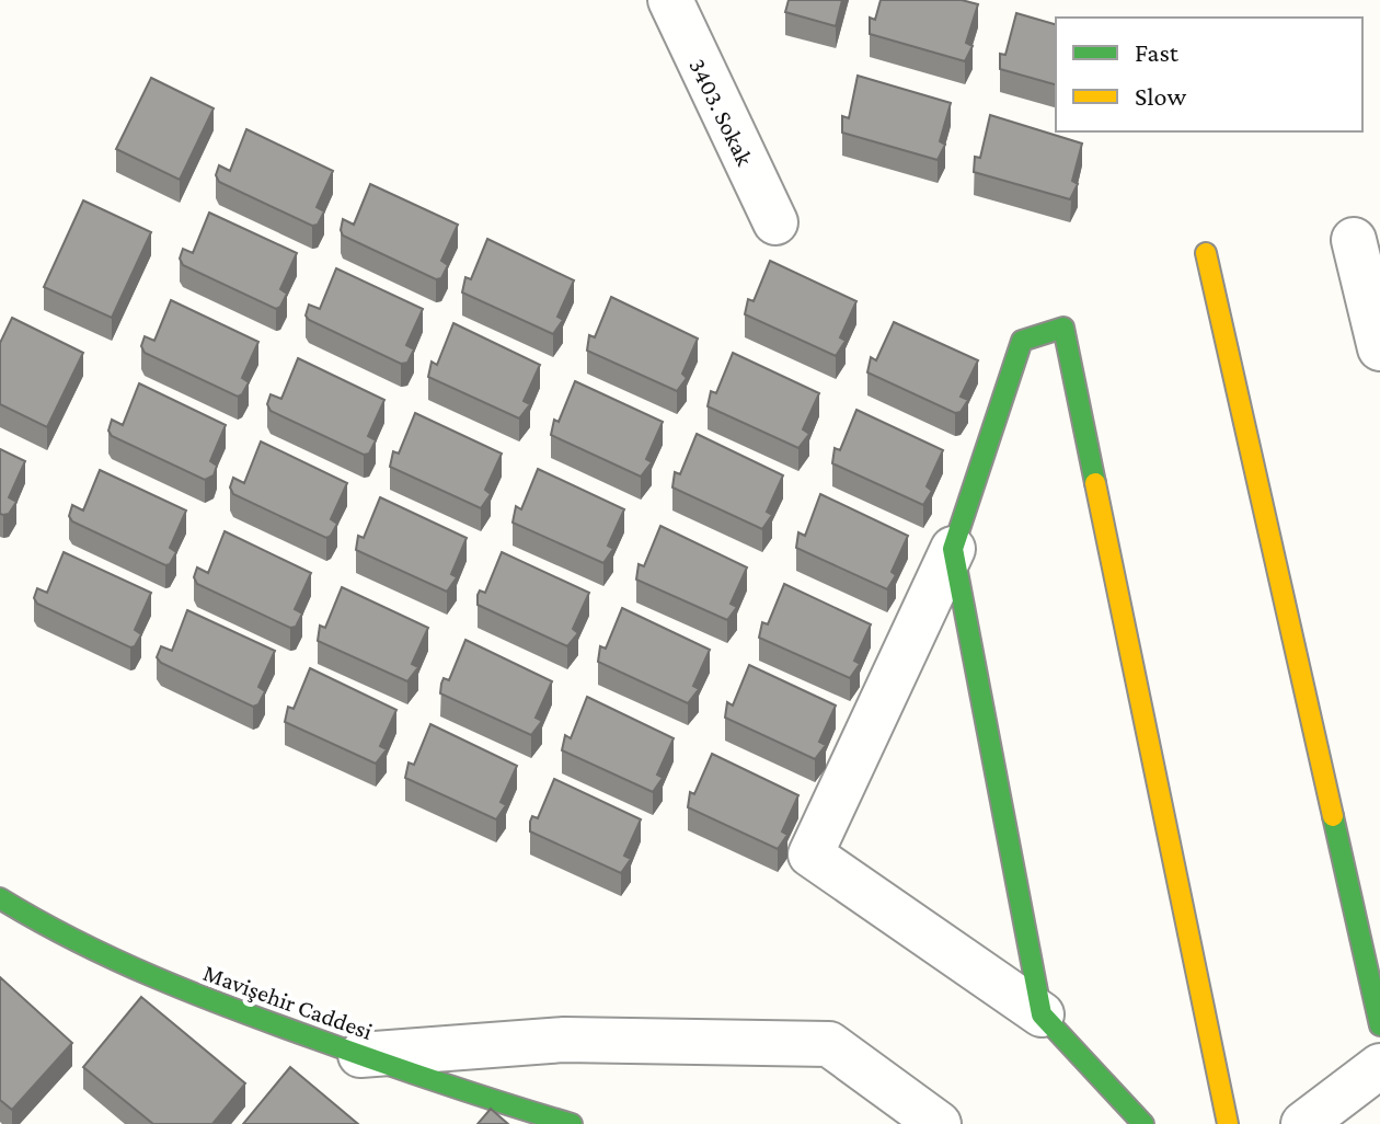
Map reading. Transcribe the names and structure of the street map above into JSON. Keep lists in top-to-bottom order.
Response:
{
  "streets": {
    "street": ["3403. Sokak", "Mavişehir Caddesi"]
  },
  "legend": ["Fast", "Slow"]
}
